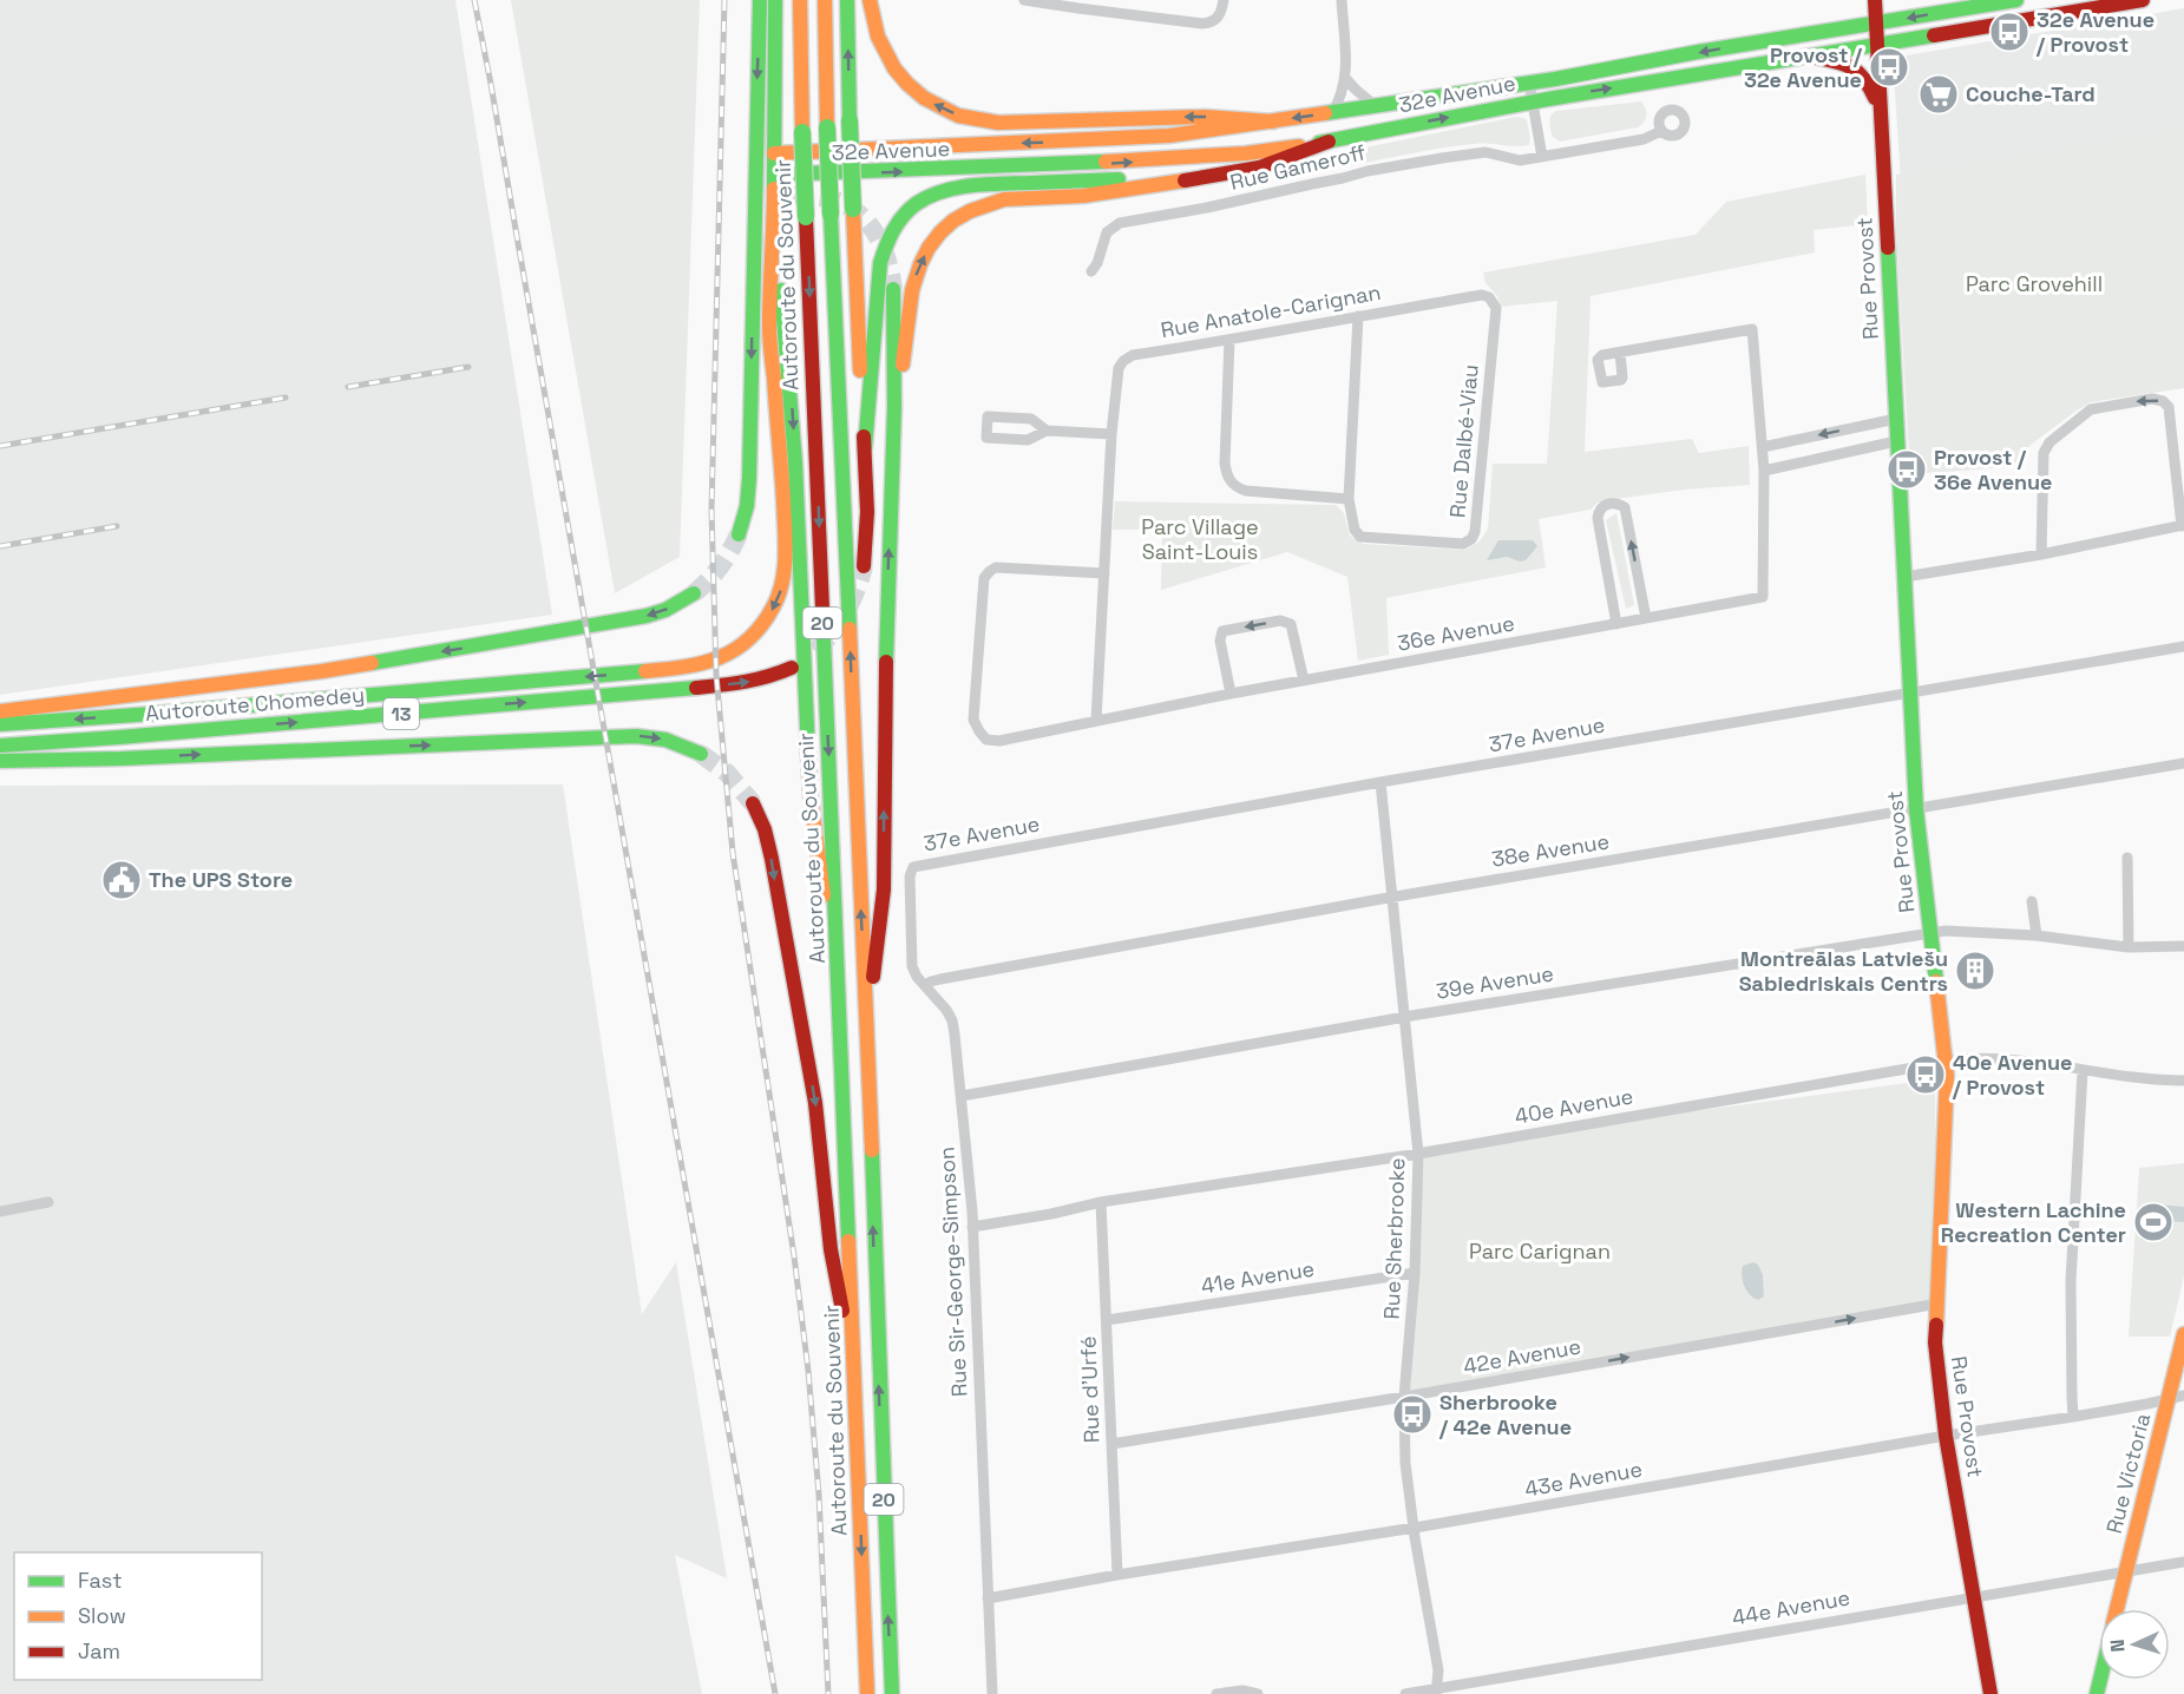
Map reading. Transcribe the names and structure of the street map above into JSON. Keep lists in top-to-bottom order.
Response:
{
  "streets": {
    "main road": [
      "32e Avenue",
      "Autoroute du Souvenir",
      "Rue Provost",
      "20",
      "Autoroute Chomedey",
      "13",
      "Rue Victoria"
    ],
    "street": [
      "Rue Gameroff",
      "Rue Anatole-Carignan",
      "Rue Dalbé-Viau",
      "36e Avenue",
      "37e Avenue",
      "38e Avenue",
      "39e Avenue",
      "40e Avenue",
      "Rue Sherbrooke",
      "Rue Sir-George-Simpson",
      "41e Avenue",
      "42e Avenue",
      "Rue d'Urfé",
      "43e Avenue",
      "44e Avenue"
    ]
  },
  "crossings": [
    ["32e Avenue", "Rue Provost"],
    ["Rue Provost", "37e Avenue"],
    ["Rue Provost", "38e Avenue"],
    ["Rue Provost", "39e Avenue"],
    ["Rue Provost", "40e Avenue"],
    ["Rue Provost", "42e Avenue"],
    ["Rue Provost", "43e Avenue"],
    ["Rue Provost", "44e Avenue"],
    ["Rue Anatole-Carignan", "Rue Dalbé-Viau"],
    ["Rue Anatole-Carignan", "36e Avenue"],
    ["37e Avenue", "Rue Sherbrooke"],
    ["37e Avenue", "Rue Sir-George-Simpson"],
    ["38e Avenue", "Rue Sherbrooke"],
    ["38e Avenue", "Rue Sir-George-Simpson"],
    ["39e Avenue", "Rue Sherbrooke"],
    ["39e Avenue", "Rue Sir-George-Simpson"],
    ["40e Avenue", "Rue Sherbrooke"],
    ["40e Avenue", "Rue Sir-George-Simpson"],
    ["40e Avenue", "Rue d'Urfé"],
    ["Rue Sherbrooke", "41e Avenue"],
    ["Rue Sherbrooke", "42e Avenue"],
    ["Rue Sherbrooke", "43e Avenue"],
    ["Rue Sherbrooke", "44e Avenue"],
    ["Rue Sir-George-Simpson", "43e Avenue"],
    ["41e Avenue", "Rue d'Urfé"],
    ["42e Avenue", "Rue d'Urfé"],
    ["Rue d'Urfé", "43e Avenue"],
    ["Rue Victoria", "43e Avenue"],
    ["Rue Victoria", "44e Avenue"]
  ],
  "one_way": ["42e Avenue"],
  "parks": ["Parc Grovehill", "Parc Village Saint-Louis", "Parc Carignan"],
  "places": {
    "bus stop": [
      "32e Avenue / Provost",
      "Provost / 32e Avenue",
      "Provost / 36e Avenue",
      "40e Avenue / Provost",
      "Sherbrooke / 42e Avenue"
    ],
    "supermarket": ["Couche-Tard"],
    "public building": ["The UPS Store"],
    "building": ["Montreālas Latviešu Sabiedriskais Centrs"],
    "sports": ["Western Lachine Recreation Center"]
  },
  "legend": ["Fast", "Slow", "Jam"],
  "north": "left"
}
